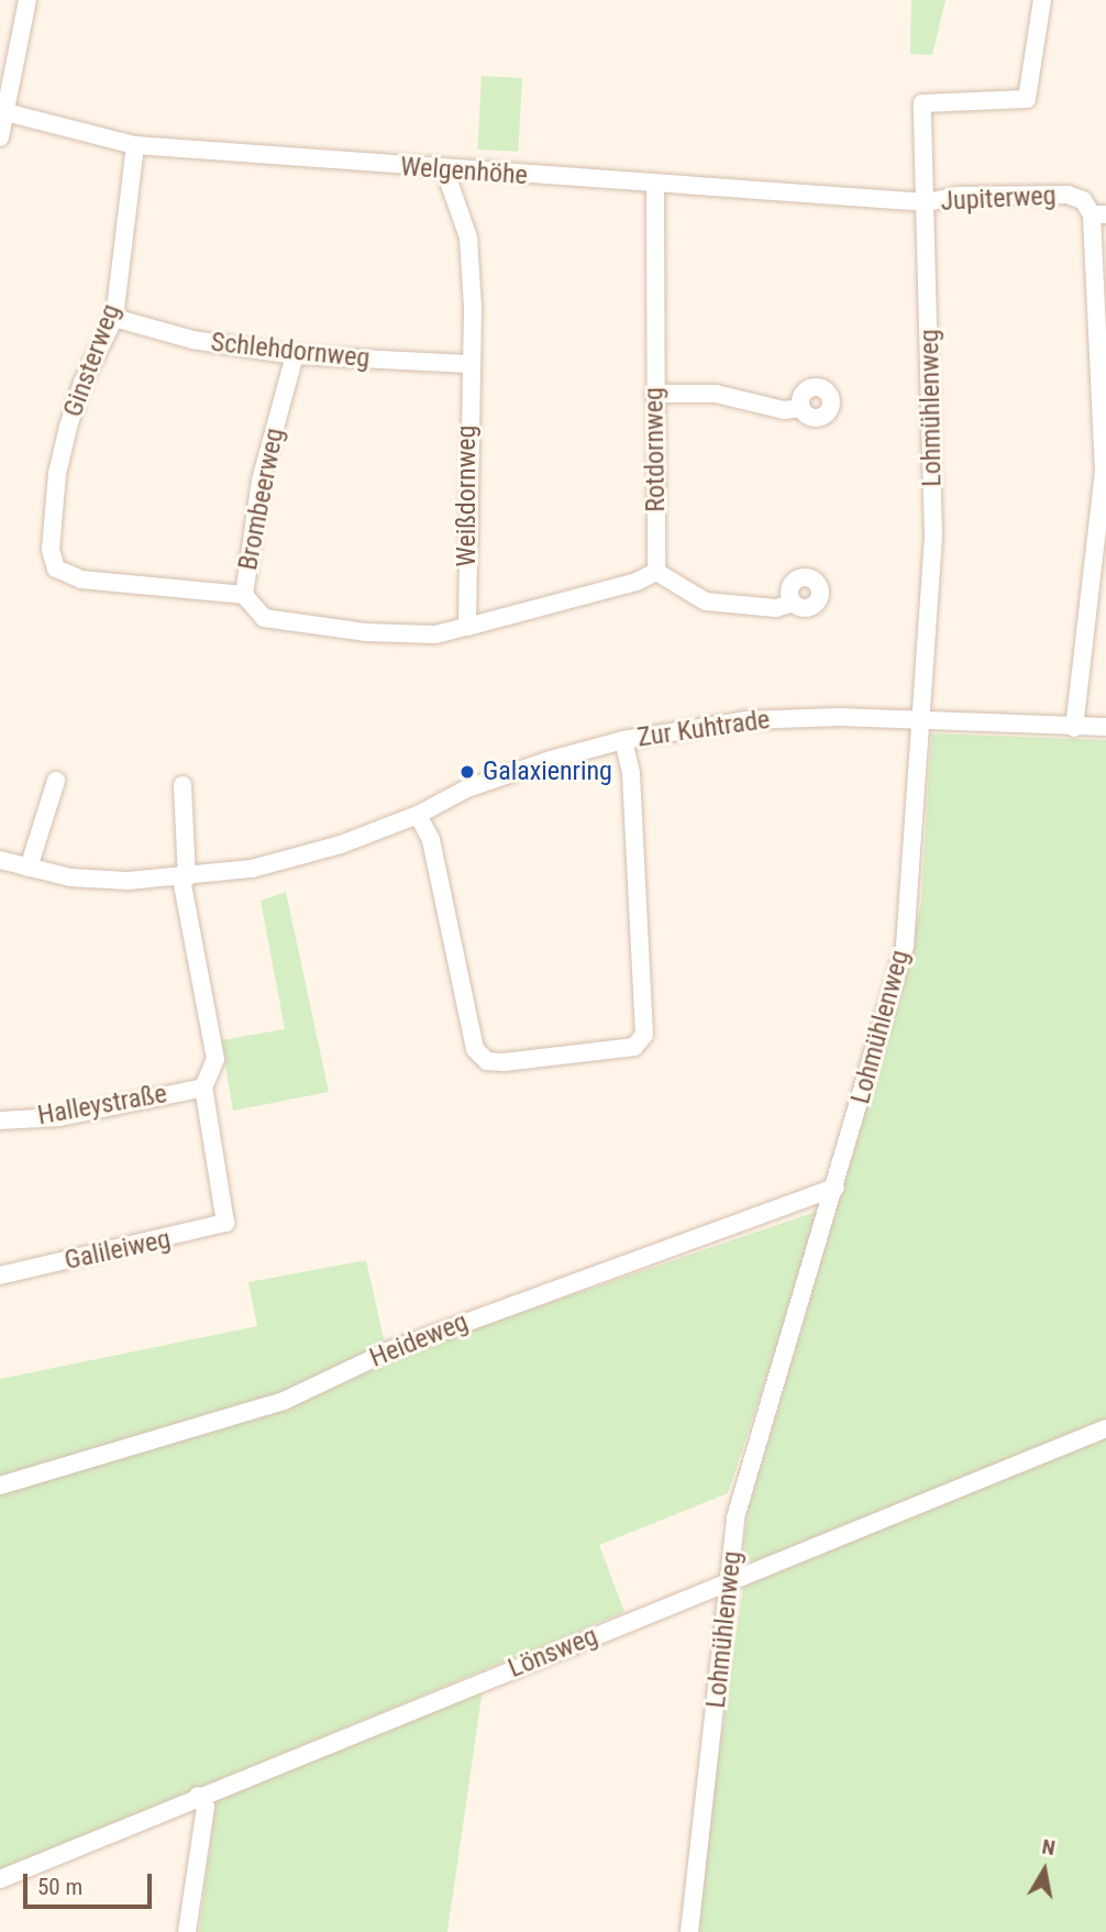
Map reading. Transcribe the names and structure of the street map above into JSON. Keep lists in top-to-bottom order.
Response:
{
  "streets": {
    "street": [
      "Welgenhöhe",
      "Jupiterweg",
      "Schlehdornweg",
      "Ginsterweg",
      "Lohmühlenweg",
      "Rotdornweg",
      "Weißdornweg",
      "Brombeerweg",
      "Zur Kuhtrade",
      "Halleystraße",
      "Galileiweg",
      "Heideweg",
      "Lönsweg"
    ]
  },
  "crossings": [
    ["Welgenhöhe", "Jupiterweg"],
    ["Welgenhöhe", "Ginsterweg"],
    ["Welgenhöhe", "Lohmühlenweg"],
    ["Welgenhöhe", "Rotdornweg"],
    ["Welgenhöhe", "Weißdornweg"],
    ["Jupiterweg", "Lohmühlenweg"],
    ["Schlehdornweg", "Ginsterweg"],
    ["Schlehdornweg", "Weißdornweg"],
    ["Schlehdornweg", "Brombeerweg"],
    ["Ginsterweg", "Brombeerweg"],
    ["Lohmühlenweg", "Zur Kuhtrade"],
    ["Lohmühlenweg", "Heideweg"],
    ["Lohmühlenweg", "Lönsweg"],
    ["Weißdornweg", "Brombeerweg"],
    ["Halleystraße", "Galileiweg"]
  ],
  "places": ["Galaxienring"],
  "scale_bar": "50 m",
  "north": "top"
}
